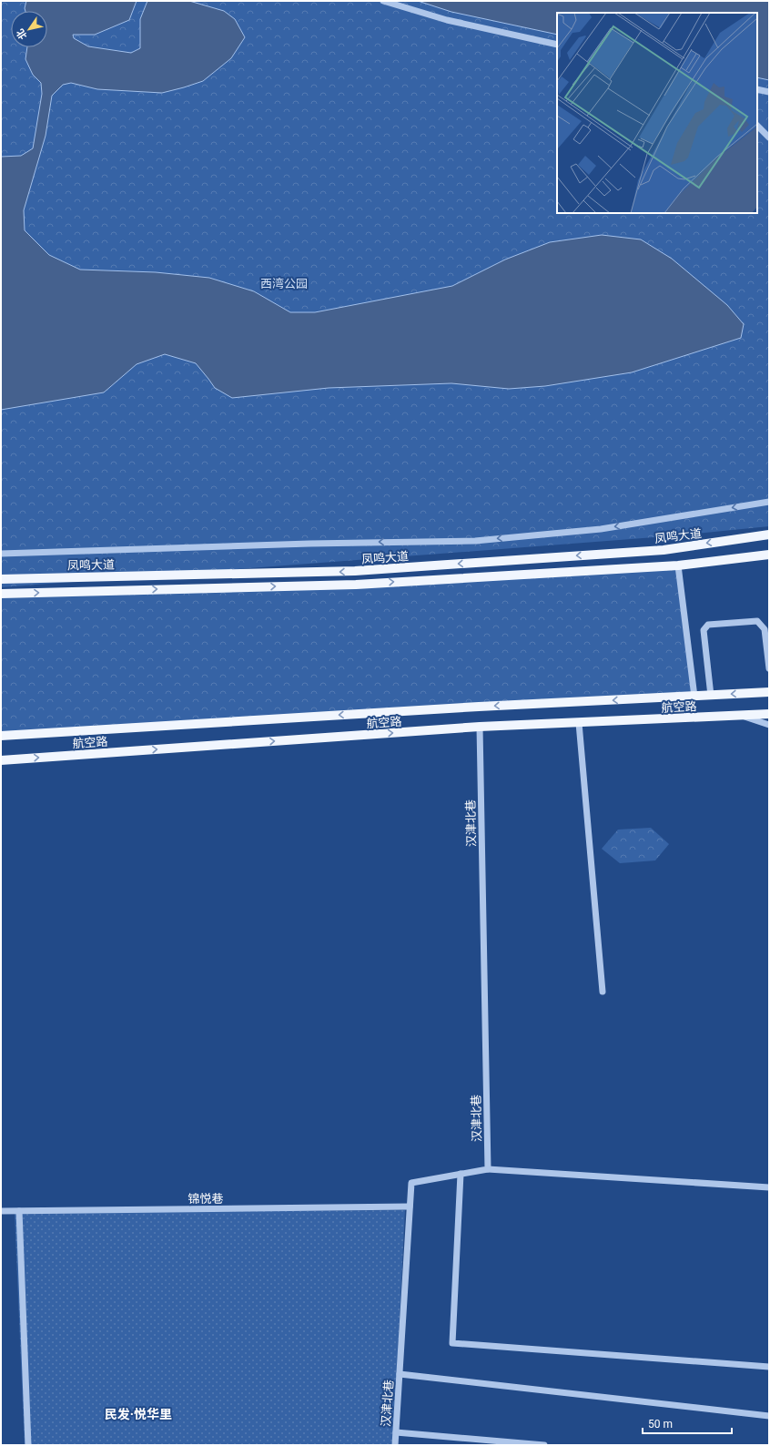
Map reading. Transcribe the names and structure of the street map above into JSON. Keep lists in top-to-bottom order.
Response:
{
  "streets": {
    "main road": ["凤鸣大道", "航空路"],
    "street": ["汉津北巷", "锦悦巷"]
  },
  "crossings": [
    ["航空路", "汉津北巷"],
    ["汉津北巷", "锦悦巷"]
  ],
  "districts": ["民发·悦华里"],
  "parks": ["西湾公园"],
  "scale_bar": "50 m",
  "north": "bottom left"
}
